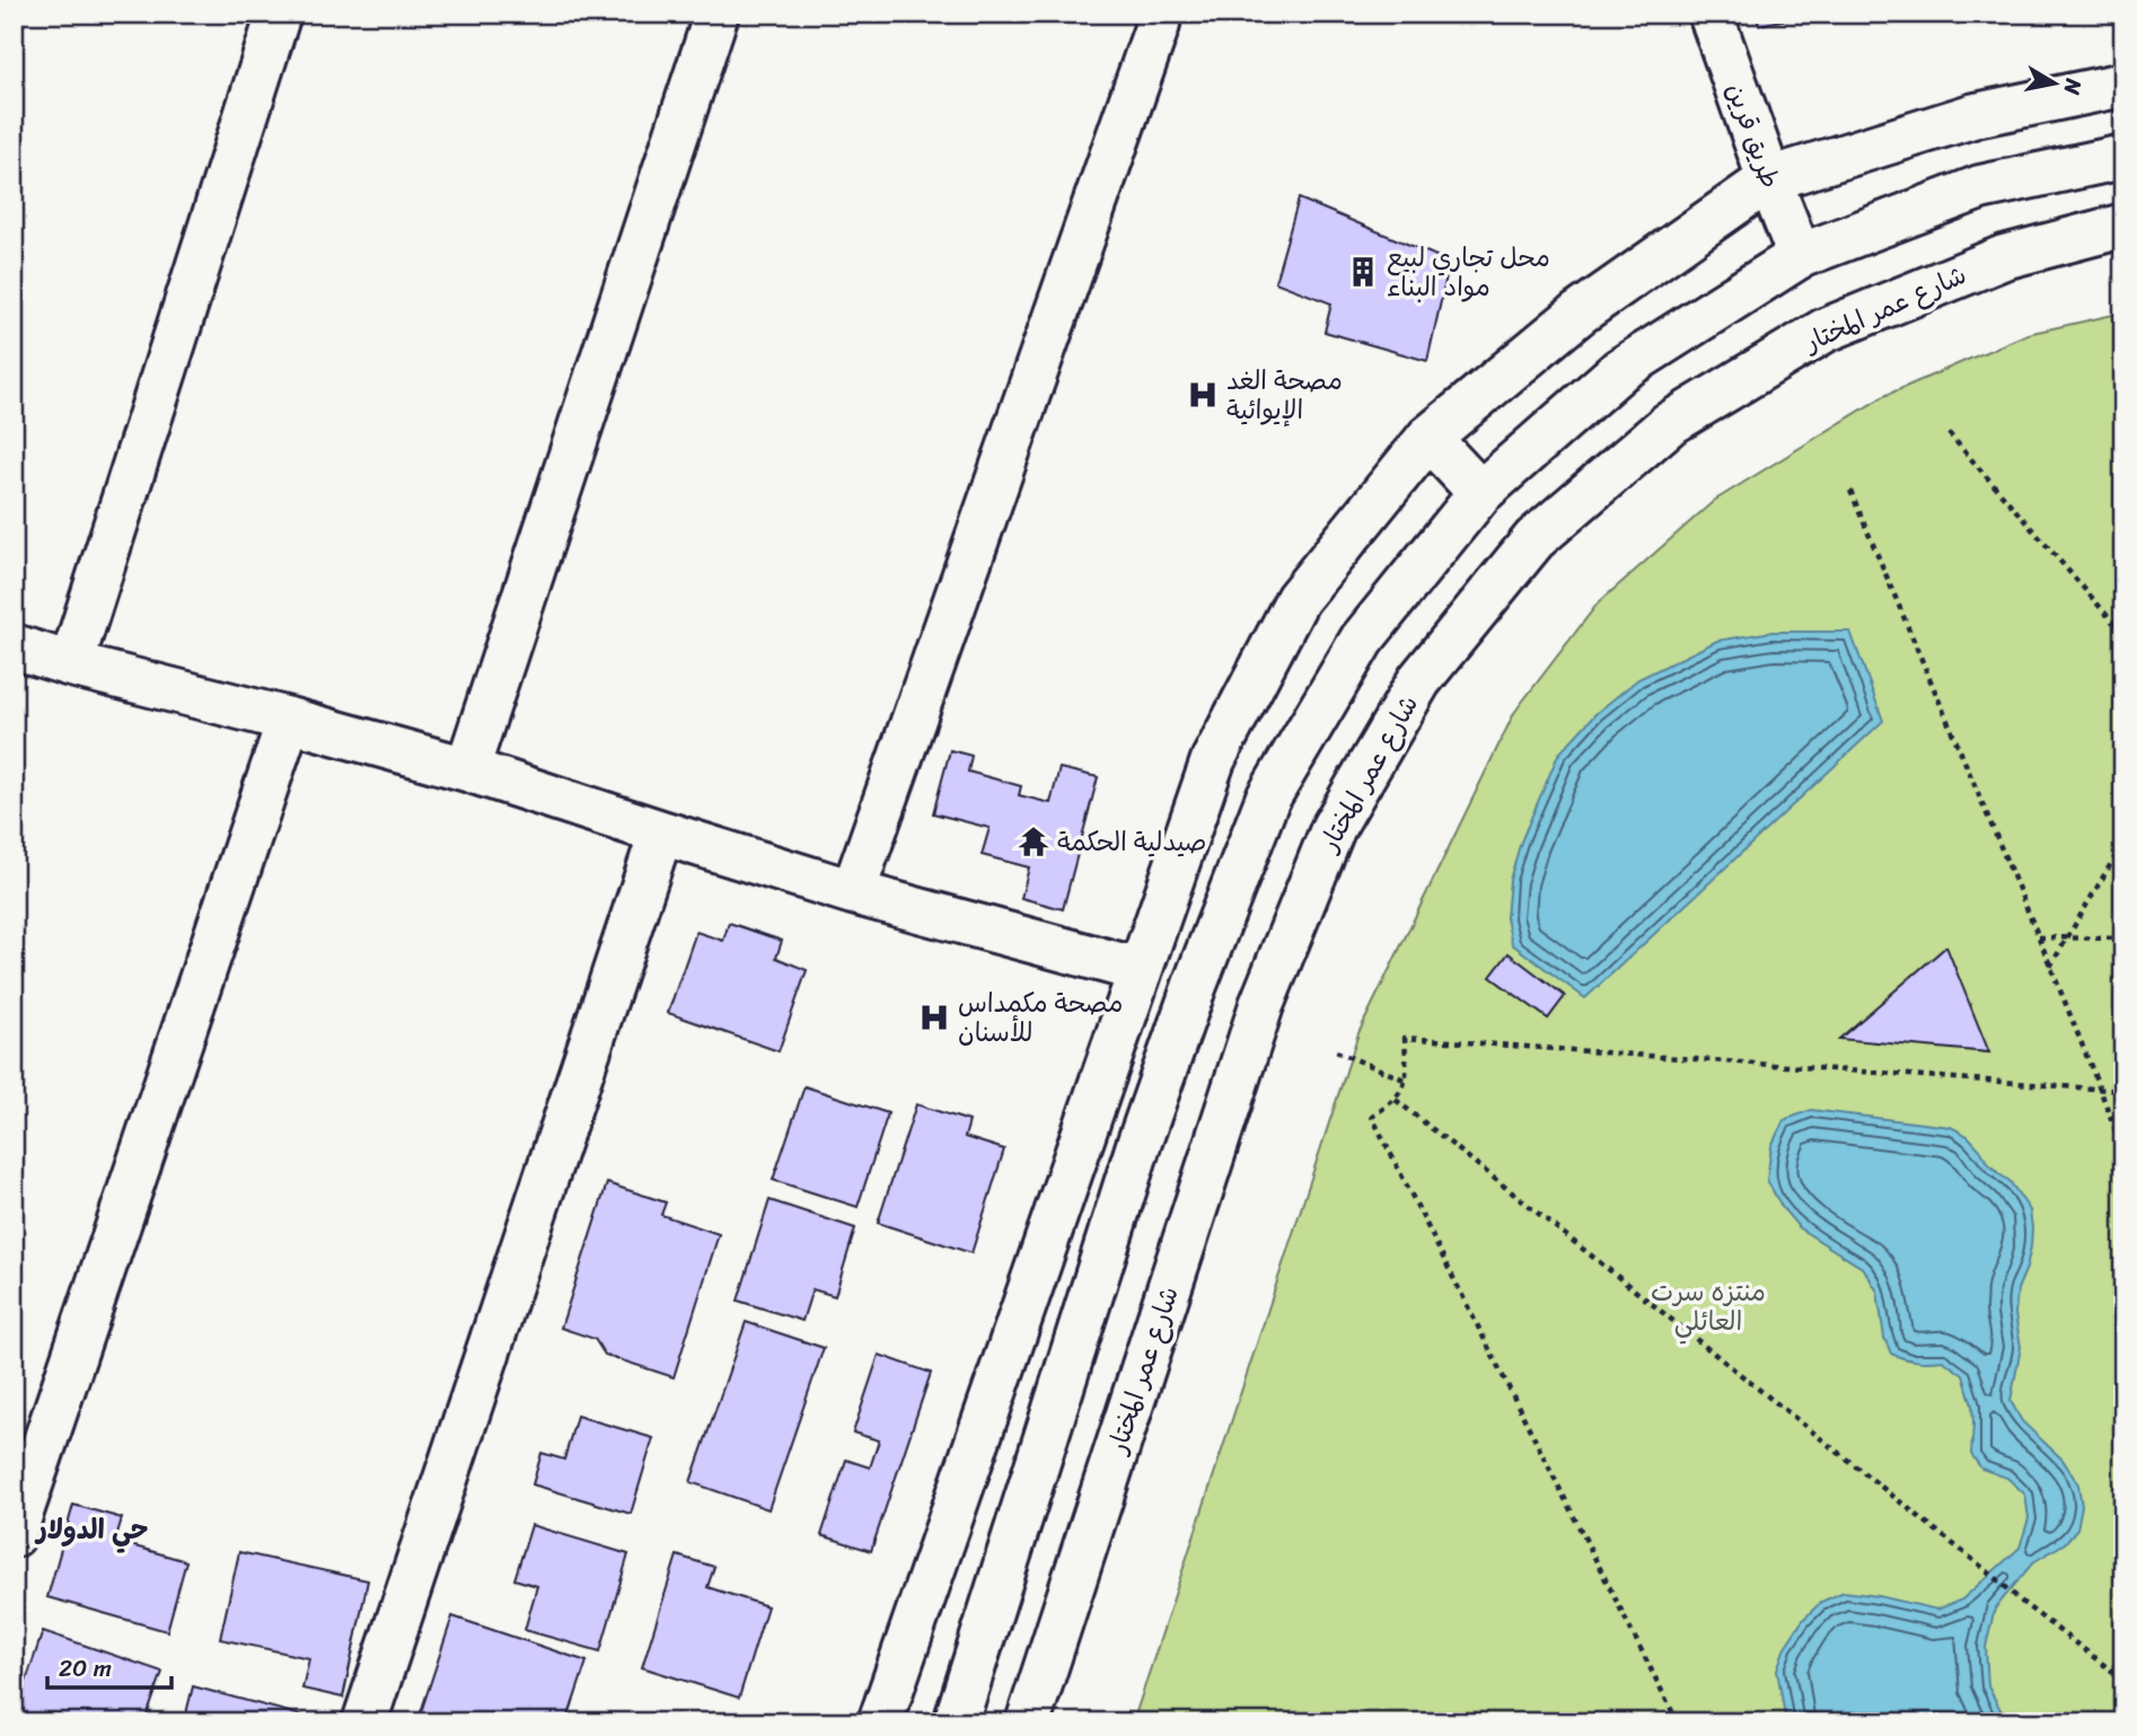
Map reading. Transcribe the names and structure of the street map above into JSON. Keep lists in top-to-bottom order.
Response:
{
  "streets": {
    "street": ["طريق قرين", "شارع عمر المختار"]
  },
  "districts": ["حي الدولار"],
  "parks": ["منتزه سرت العائلي"],
  "places": {
    "building": ["محل تجاري لبيع مواد البناء"],
    "hospital": ["مصحة الغد الإيوائية", "مصحة مكمداس للأسنان"],
    "temple": ["صيدلية الحكمة"]
  },
  "scale_bar": "20 m",
  "north": "right"
}
